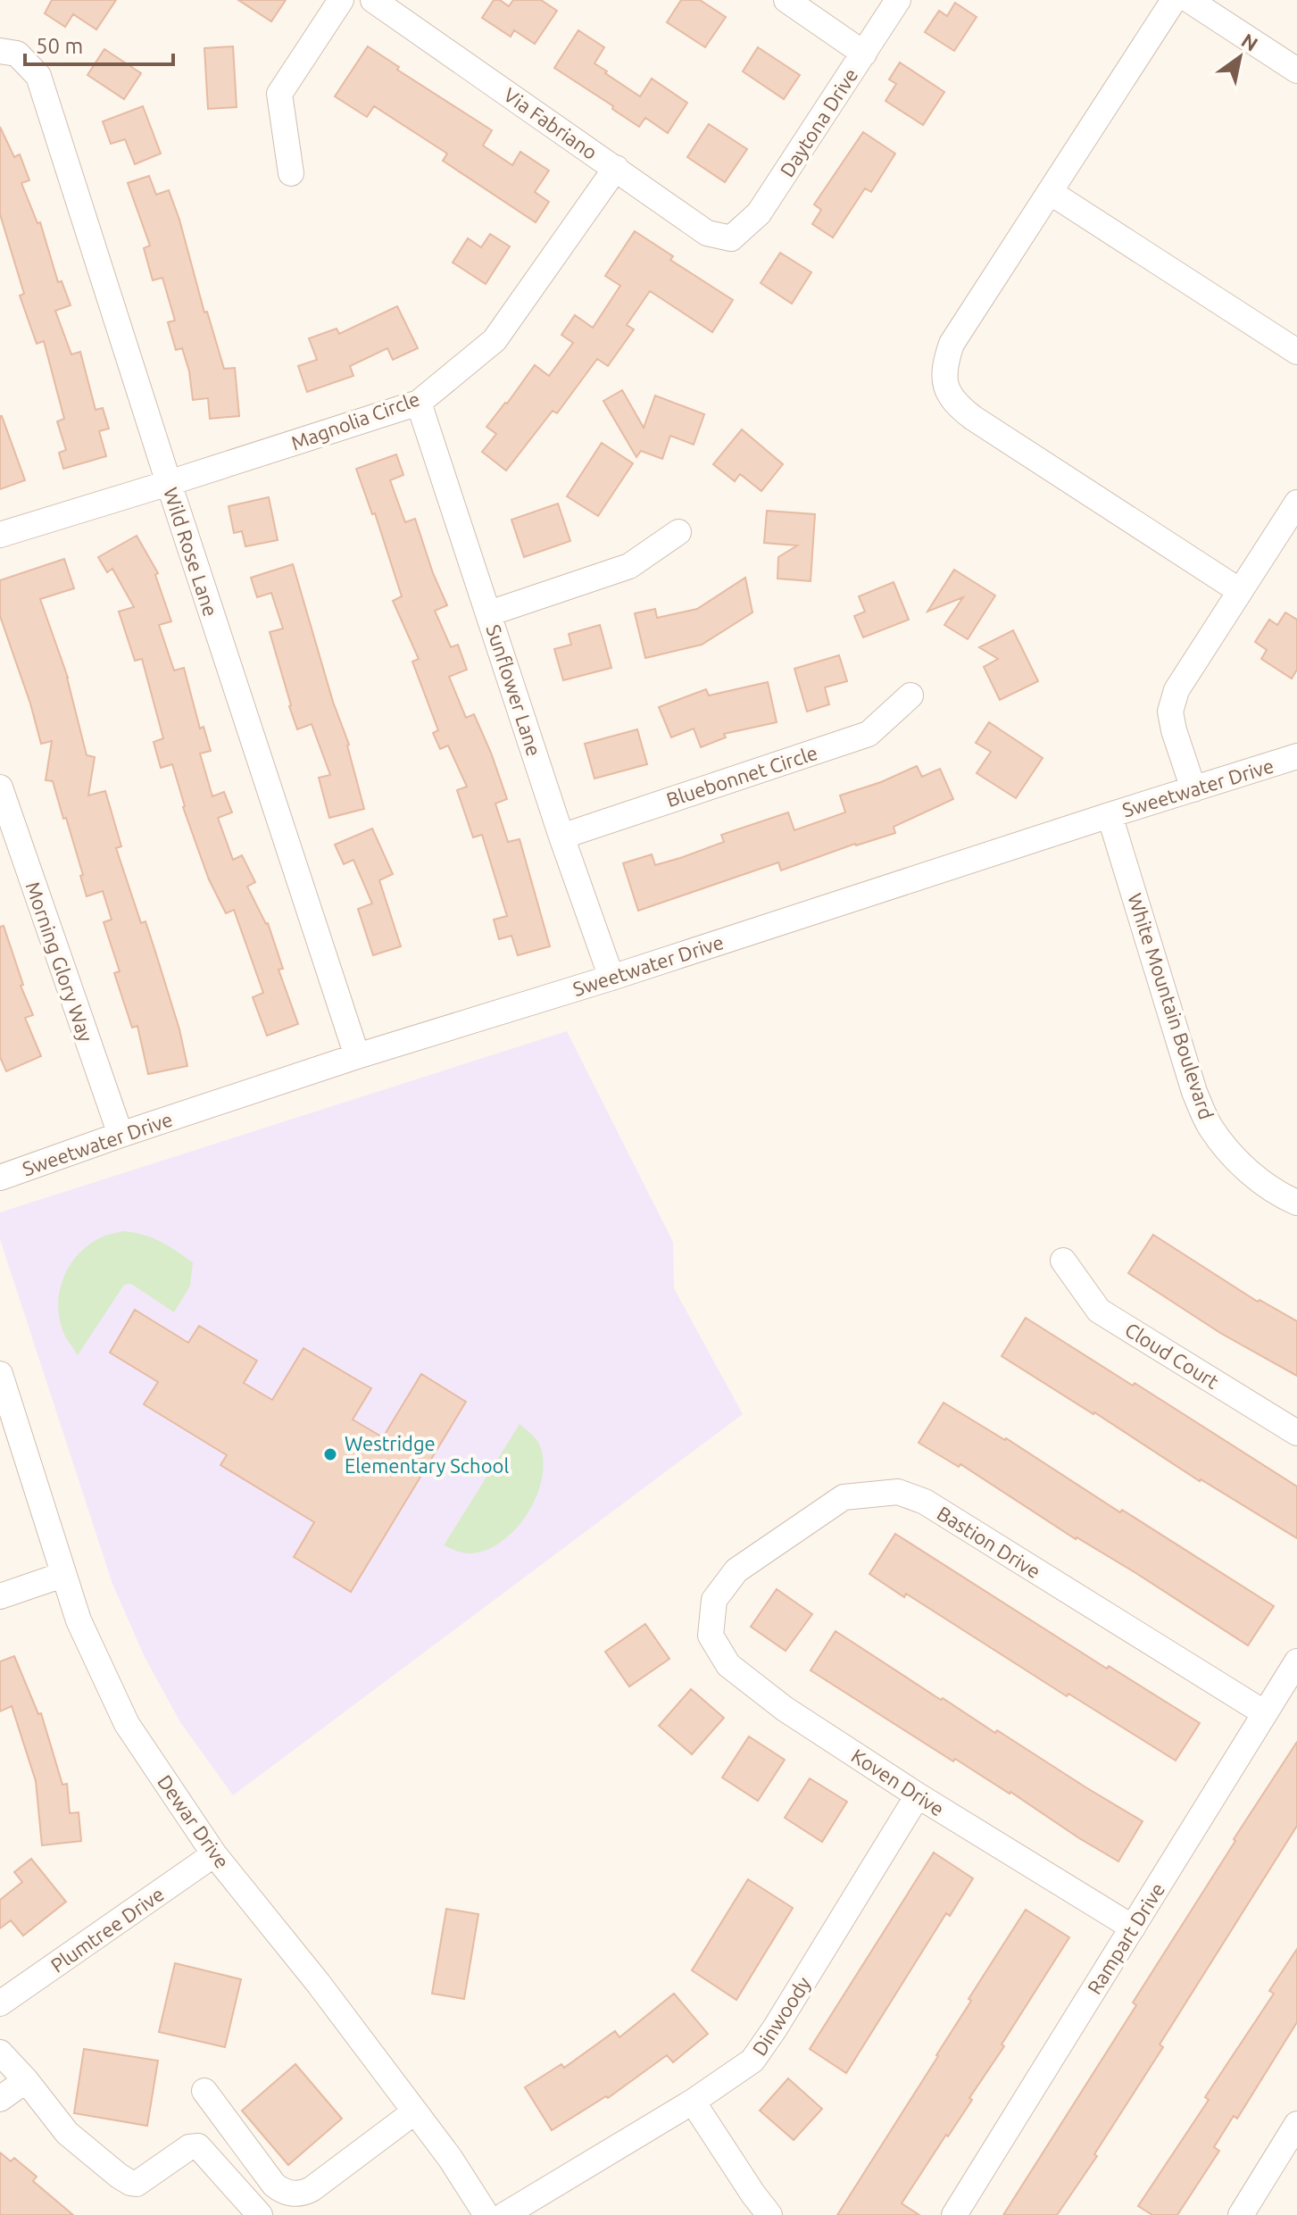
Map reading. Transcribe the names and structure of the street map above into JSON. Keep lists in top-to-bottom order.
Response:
{
  "streets": {
    "street": [
      "Daytona Drive",
      "Via Fabriano",
      "Magnolia Circle",
      "Wild Rose Lane",
      "Sunflower Lane",
      "Bluebonnet Circle",
      "Sweetwater Drive",
      "Morning Glory Way",
      "White Mountain Boulevard",
      "Cloud Court",
      "Bastion Drive",
      "Koven Drive",
      "Dewar Drive",
      "Plumtree Drive",
      "Rampart Drive",
      "Dinwoody"
    ]
  },
  "crossings": [
    ["Daytona Drive", "Via Fabriano"],
    ["Via Fabriano", "Magnolia Circle"],
    ["Magnolia Circle", "Wild Rose Lane"],
    ["Magnolia Circle", "Sunflower Lane"],
    ["Wild Rose Lane", "Sweetwater Drive"],
    ["Sunflower Lane", "Bluebonnet Circle"],
    ["Sunflower Lane", "Sweetwater Drive"],
    ["Sweetwater Drive", "Morning Glory Way"],
    ["Sweetwater Drive", "White Mountain Boulevard"],
    ["Bastion Drive", "Koven Drive"],
    ["Bastion Drive", "Rampart Drive"],
    ["Koven Drive", "Rampart Drive"],
    ["Koven Drive", "Dinwoody"],
    ["Dewar Drive", "Plumtree Drive"]
  ],
  "places": ["Westridge Elementary School"],
  "scale_bar": "50 m",
  "north": "top right"
}
